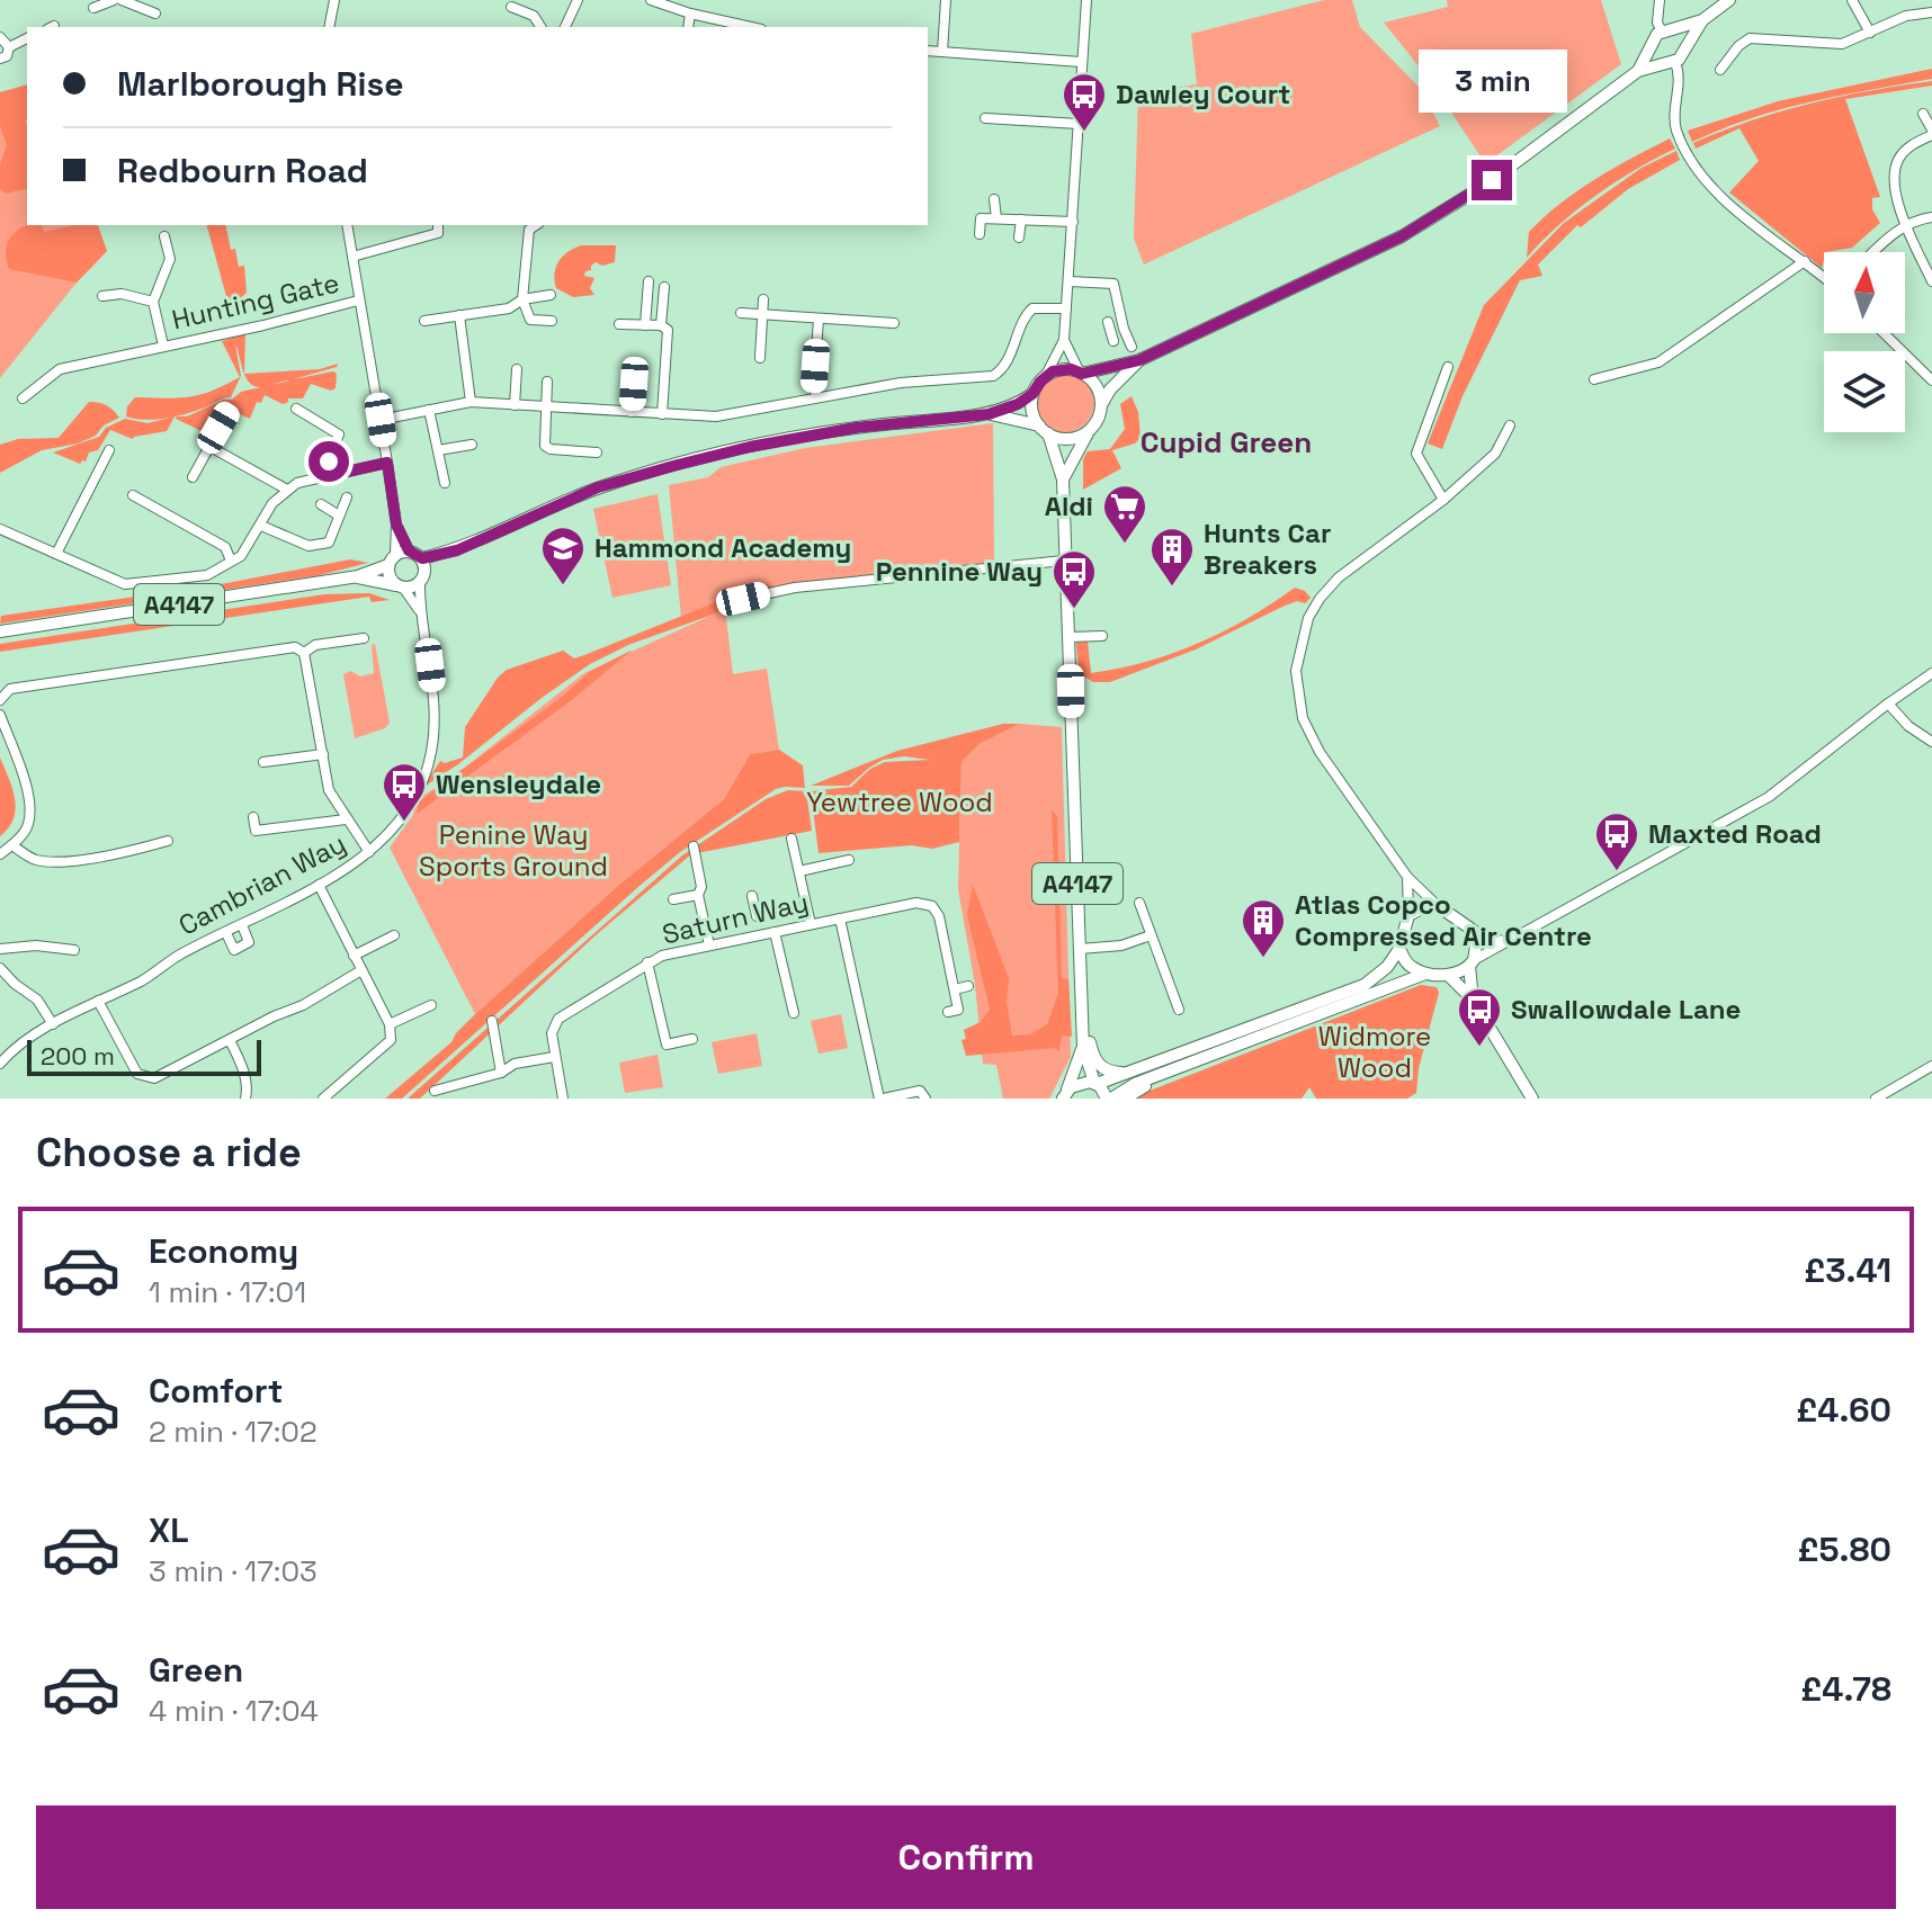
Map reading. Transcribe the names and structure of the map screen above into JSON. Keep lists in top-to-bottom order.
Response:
{
  "streets": {
    "main road": ["A4147"],
    "street": ["Hunting Gate", "Cambrian Way", "Saturn Way"]
  },
  "crossings": [
    ["A4147", "Cambrian Way"]
  ],
  "districts": ["Cupid Green"],
  "parks": ["Yewtree Wood", "Penine Way Sports Ground", "Widmore Wood"],
  "places": {
    "bus stop": [
      "Dawley Court",
      "Pennine Way",
      "Wensleydale",
      "Maxted Road",
      "Swallowdale Lane"
    ],
    "supermarket": ["Aldi"],
    "school or university": ["Hammond Academy"],
    "building": ["Hunts Car Breakers", "Atlas Copco Compressed Air Centre"]
  },
  "scale_bar": "200 m",
  "north": "top",
  "page": {
    "banner": ["Marlborough Rise", "Redbourn Road"],
    "bubble": "3 min",
    "scale": "200 m",
    "heading": "Choose a ride",
    "list": [
      {
        "name": "Economy",
        "note": "1 min · 17:01",
        "value": "£3.41"
      },
      {
        "name": "Comfort",
        "note": "2 min · 17:02",
        "value": "£4.60"
      },
      {
        "name": "XL",
        "note": "3 min · 17:03",
        "value": "£5.80"
      },
      {
        "name": "Green",
        "note": "4 min · 17:04",
        "value": "£4.78"
      }
    ],
    "buttons": "Confirm"
  }
}
